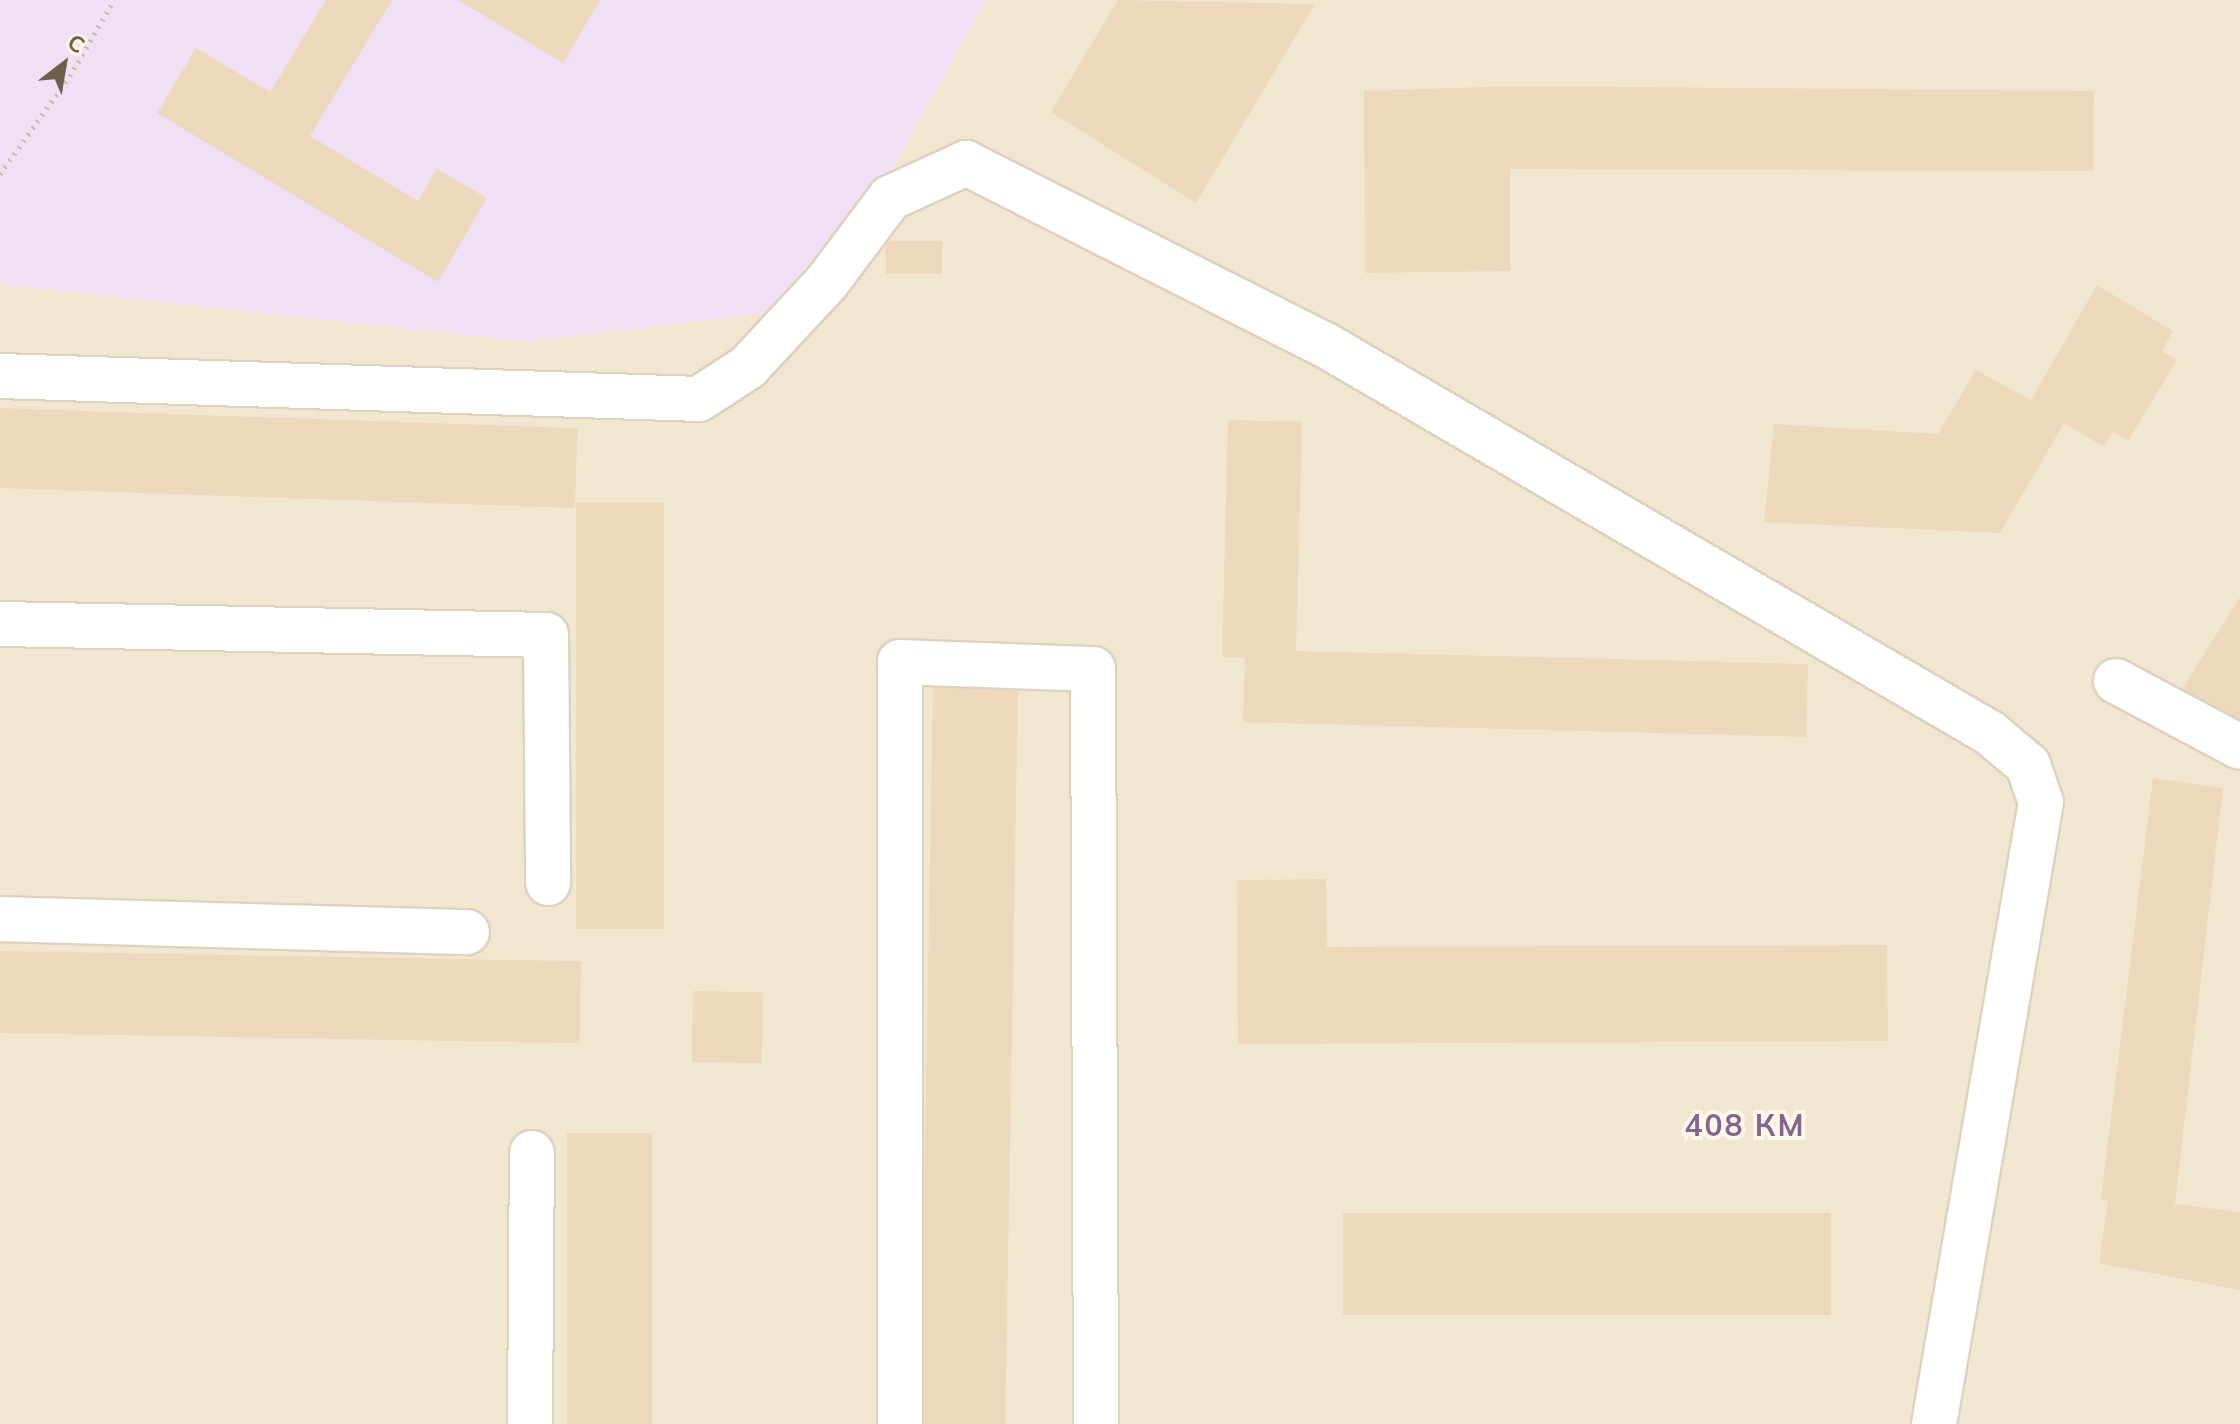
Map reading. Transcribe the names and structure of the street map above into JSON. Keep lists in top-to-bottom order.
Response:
{
  "districts": ["408 КМ"],
  "north": "top right"
}
